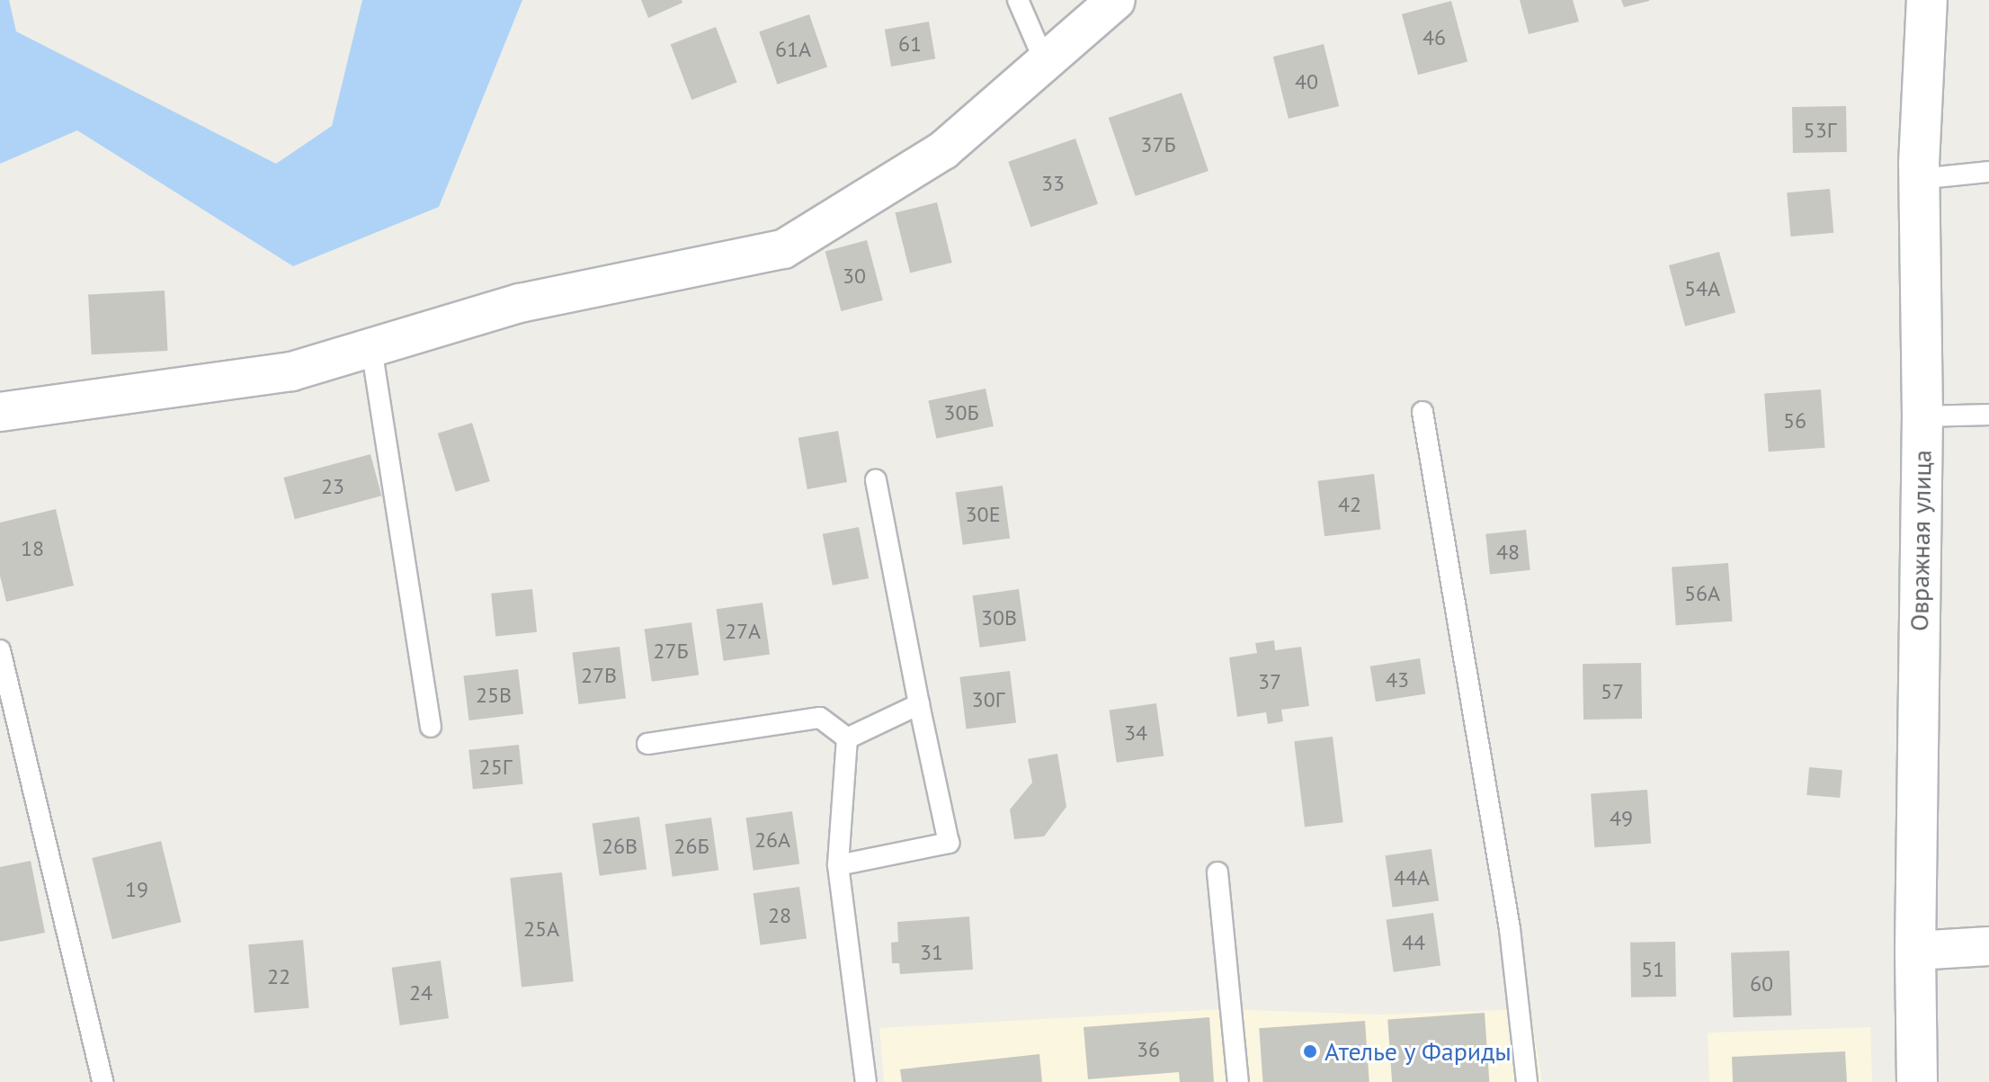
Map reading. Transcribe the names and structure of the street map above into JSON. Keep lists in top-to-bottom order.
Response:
{
  "streets": {
    "street": ["Овражная улица"]
  },
  "places": ["Ателье у Фариды"],
  "house_numbers": [
    "46",
    "61",
    "61А",
    "40",
    "53Г",
    "37Б",
    "33",
    "30",
    "54А",
    "30Б",
    "56",
    "23",
    "42",
    "30Е",
    "18",
    "48",
    "56А",
    "30В",
    "27А",
    "27Б",
    "27В",
    "43",
    "37",
    "57",
    "25В",
    "30Г",
    "34",
    "25Г",
    "49",
    "26А",
    "26В",
    "26Б",
    "44А",
    "19",
    "28",
    "25А",
    "44",
    "31",
    "51",
    "22",
    "60",
    "24",
    "36"
  ]
}
